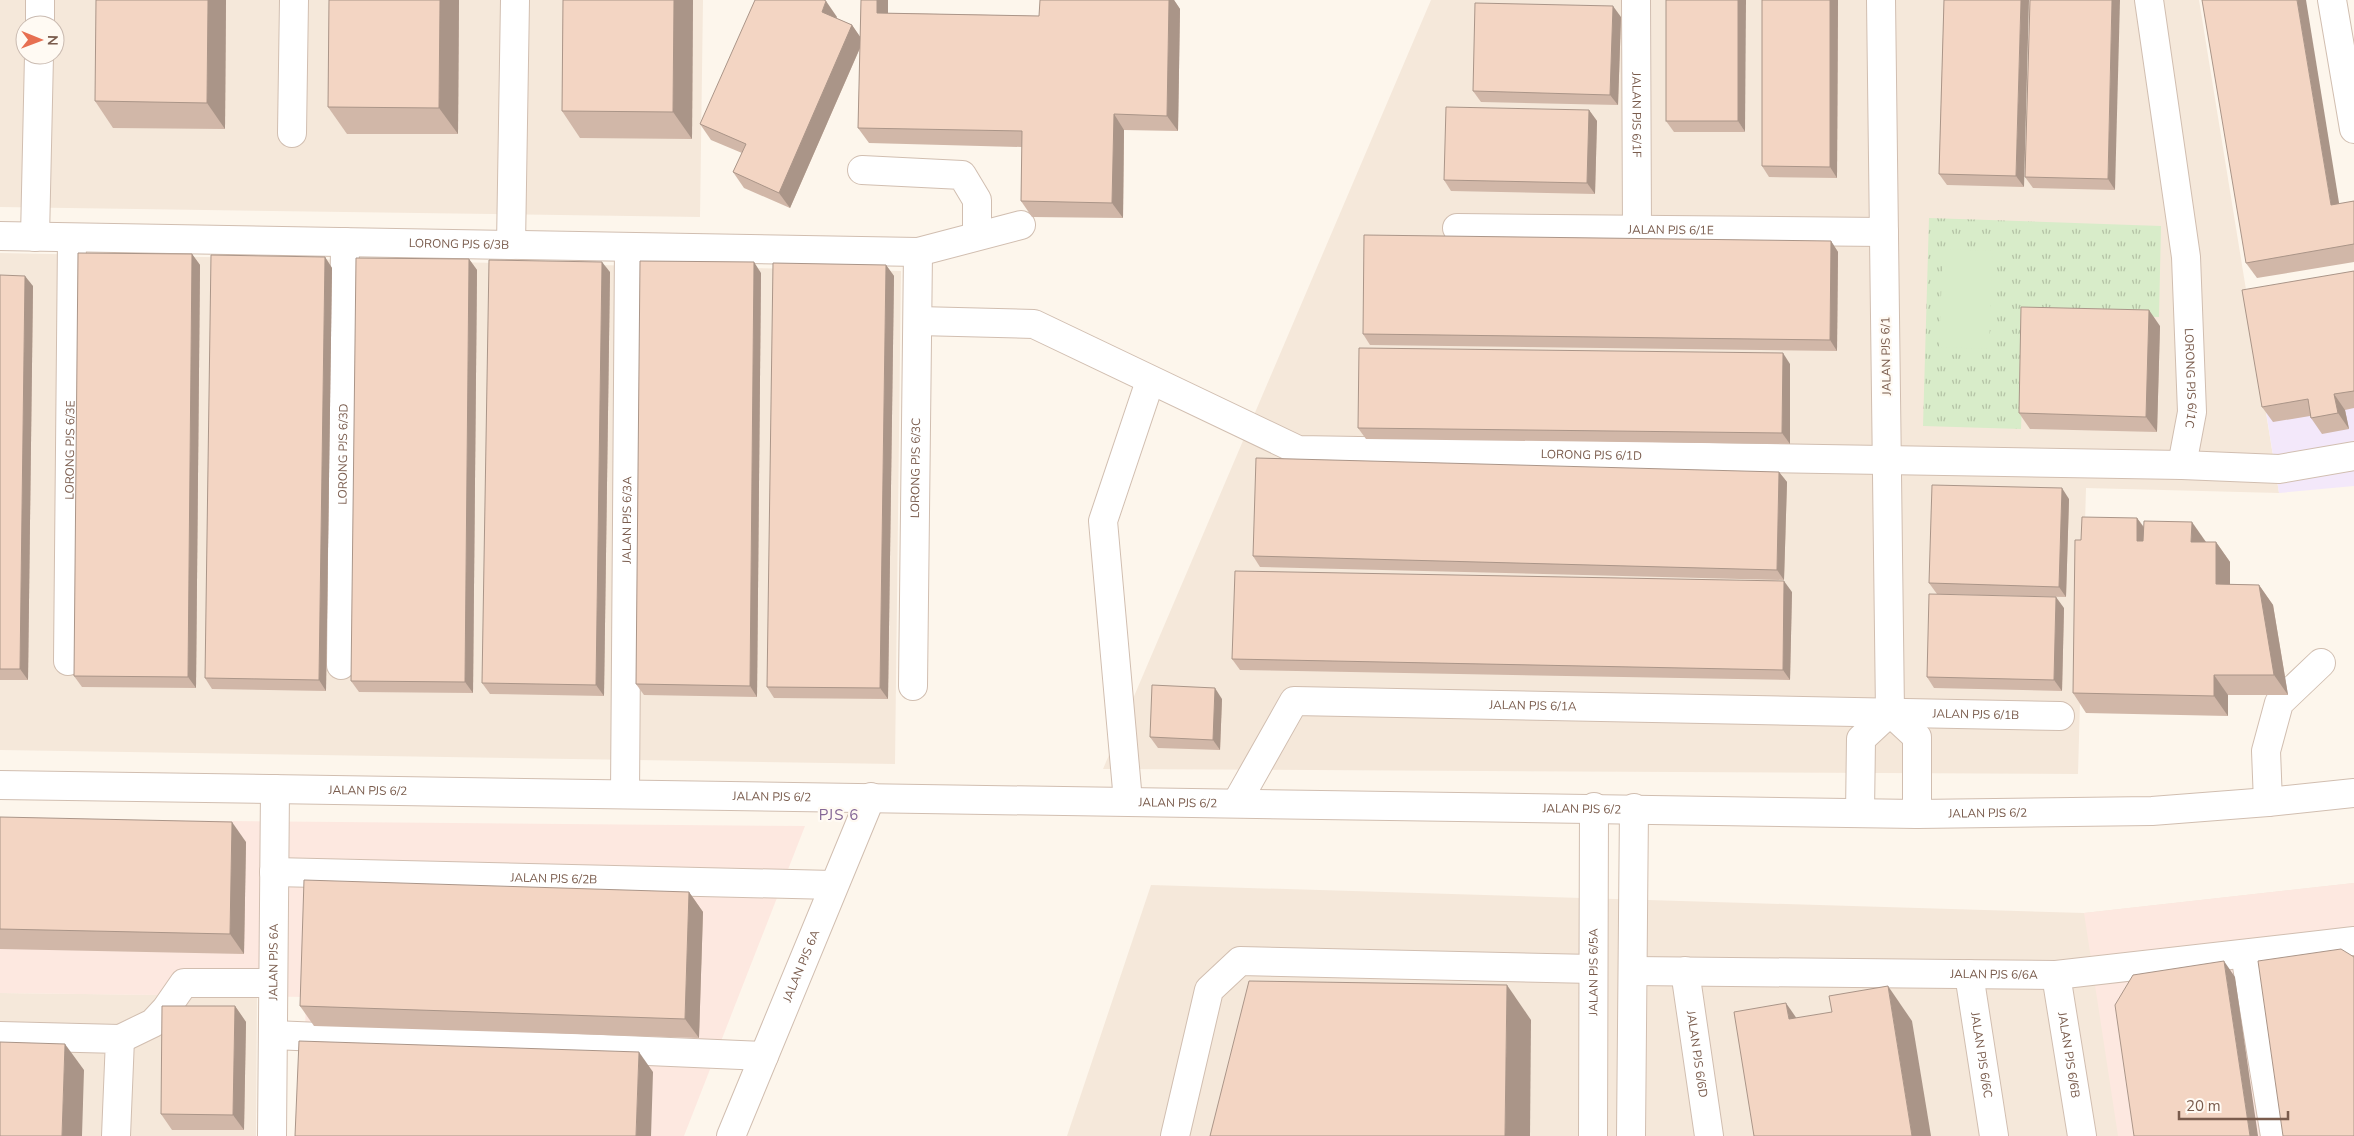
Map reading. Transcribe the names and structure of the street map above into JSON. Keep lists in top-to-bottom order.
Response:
{
  "streets": {
    "street": [
      "JALAN PJS 6/1F",
      "JALAN PJS 6/1E",
      "LORONG PJS 6/3B",
      "JALAN PJS 6/1",
      "LORONG PJS 6/1C",
      "LORONG PJS 6/3E",
      "LORONG PJS 6/3D",
      "LORONG PJS 6/1D",
      "LORONG PJS 6/3C",
      "JALAN PJS 6/3A",
      "JALAN PJS 6/1A",
      "JALAN PJS 6/1B",
      "JALAN PJS 6/2",
      "JALAN PJS 6/2B",
      "JALAN PJS 6A",
      "JALAN PJS 6/5A",
      "JALAN PJS 6/6A",
      "JALAN PJS 6/6D",
      "JALAN PJS 6/6C",
      "JALAN PJS 6/6B"
    ]
  },
  "crossings": [
    ["JALAN PJS 6/1F", "JALAN PJS 6/1E"],
    ["JALAN PJS 6/1E", "JALAN PJS 6/1"],
    ["LORONG PJS 6/3B", "LORONG PJS 6/3E"],
    ["LORONG PJS 6/3B", "LORONG PJS 6/3D"],
    ["LORONG PJS 6/3B", "LORONG PJS 6/3C"],
    ["LORONG PJS 6/3B", "JALAN PJS 6/3A"],
    ["JALAN PJS 6/1", "LORONG PJS 6/1D"],
    ["JALAN PJS 6/1", "JALAN PJS 6/1A"],
    ["JALAN PJS 6/1", "JALAN PJS 6/1B"],
    ["JALAN PJS 6/3A", "JALAN PJS 6/2"],
    ["JALAN PJS 6/1A", "JALAN PJS 6/1B"],
    ["JALAN PJS 6/1A", "JALAN PJS 6/2"],
    ["JALAN PJS 6/2", "JALAN PJS 6A"],
    ["JALAN PJS 6/2", "JALAN PJS 6/5A"],
    ["JALAN PJS 6/2B", "JALAN PJS 6A"],
    ["JALAN PJS 6/6A", "JALAN PJS 6/6D"],
    ["JALAN PJS 6/6A", "JALAN PJS 6/6C"],
    ["JALAN PJS 6/6A", "JALAN PJS 6/6B"]
  ],
  "districts": ["PJS 6"],
  "scale_bar": "20 m",
  "north": "right"
}
